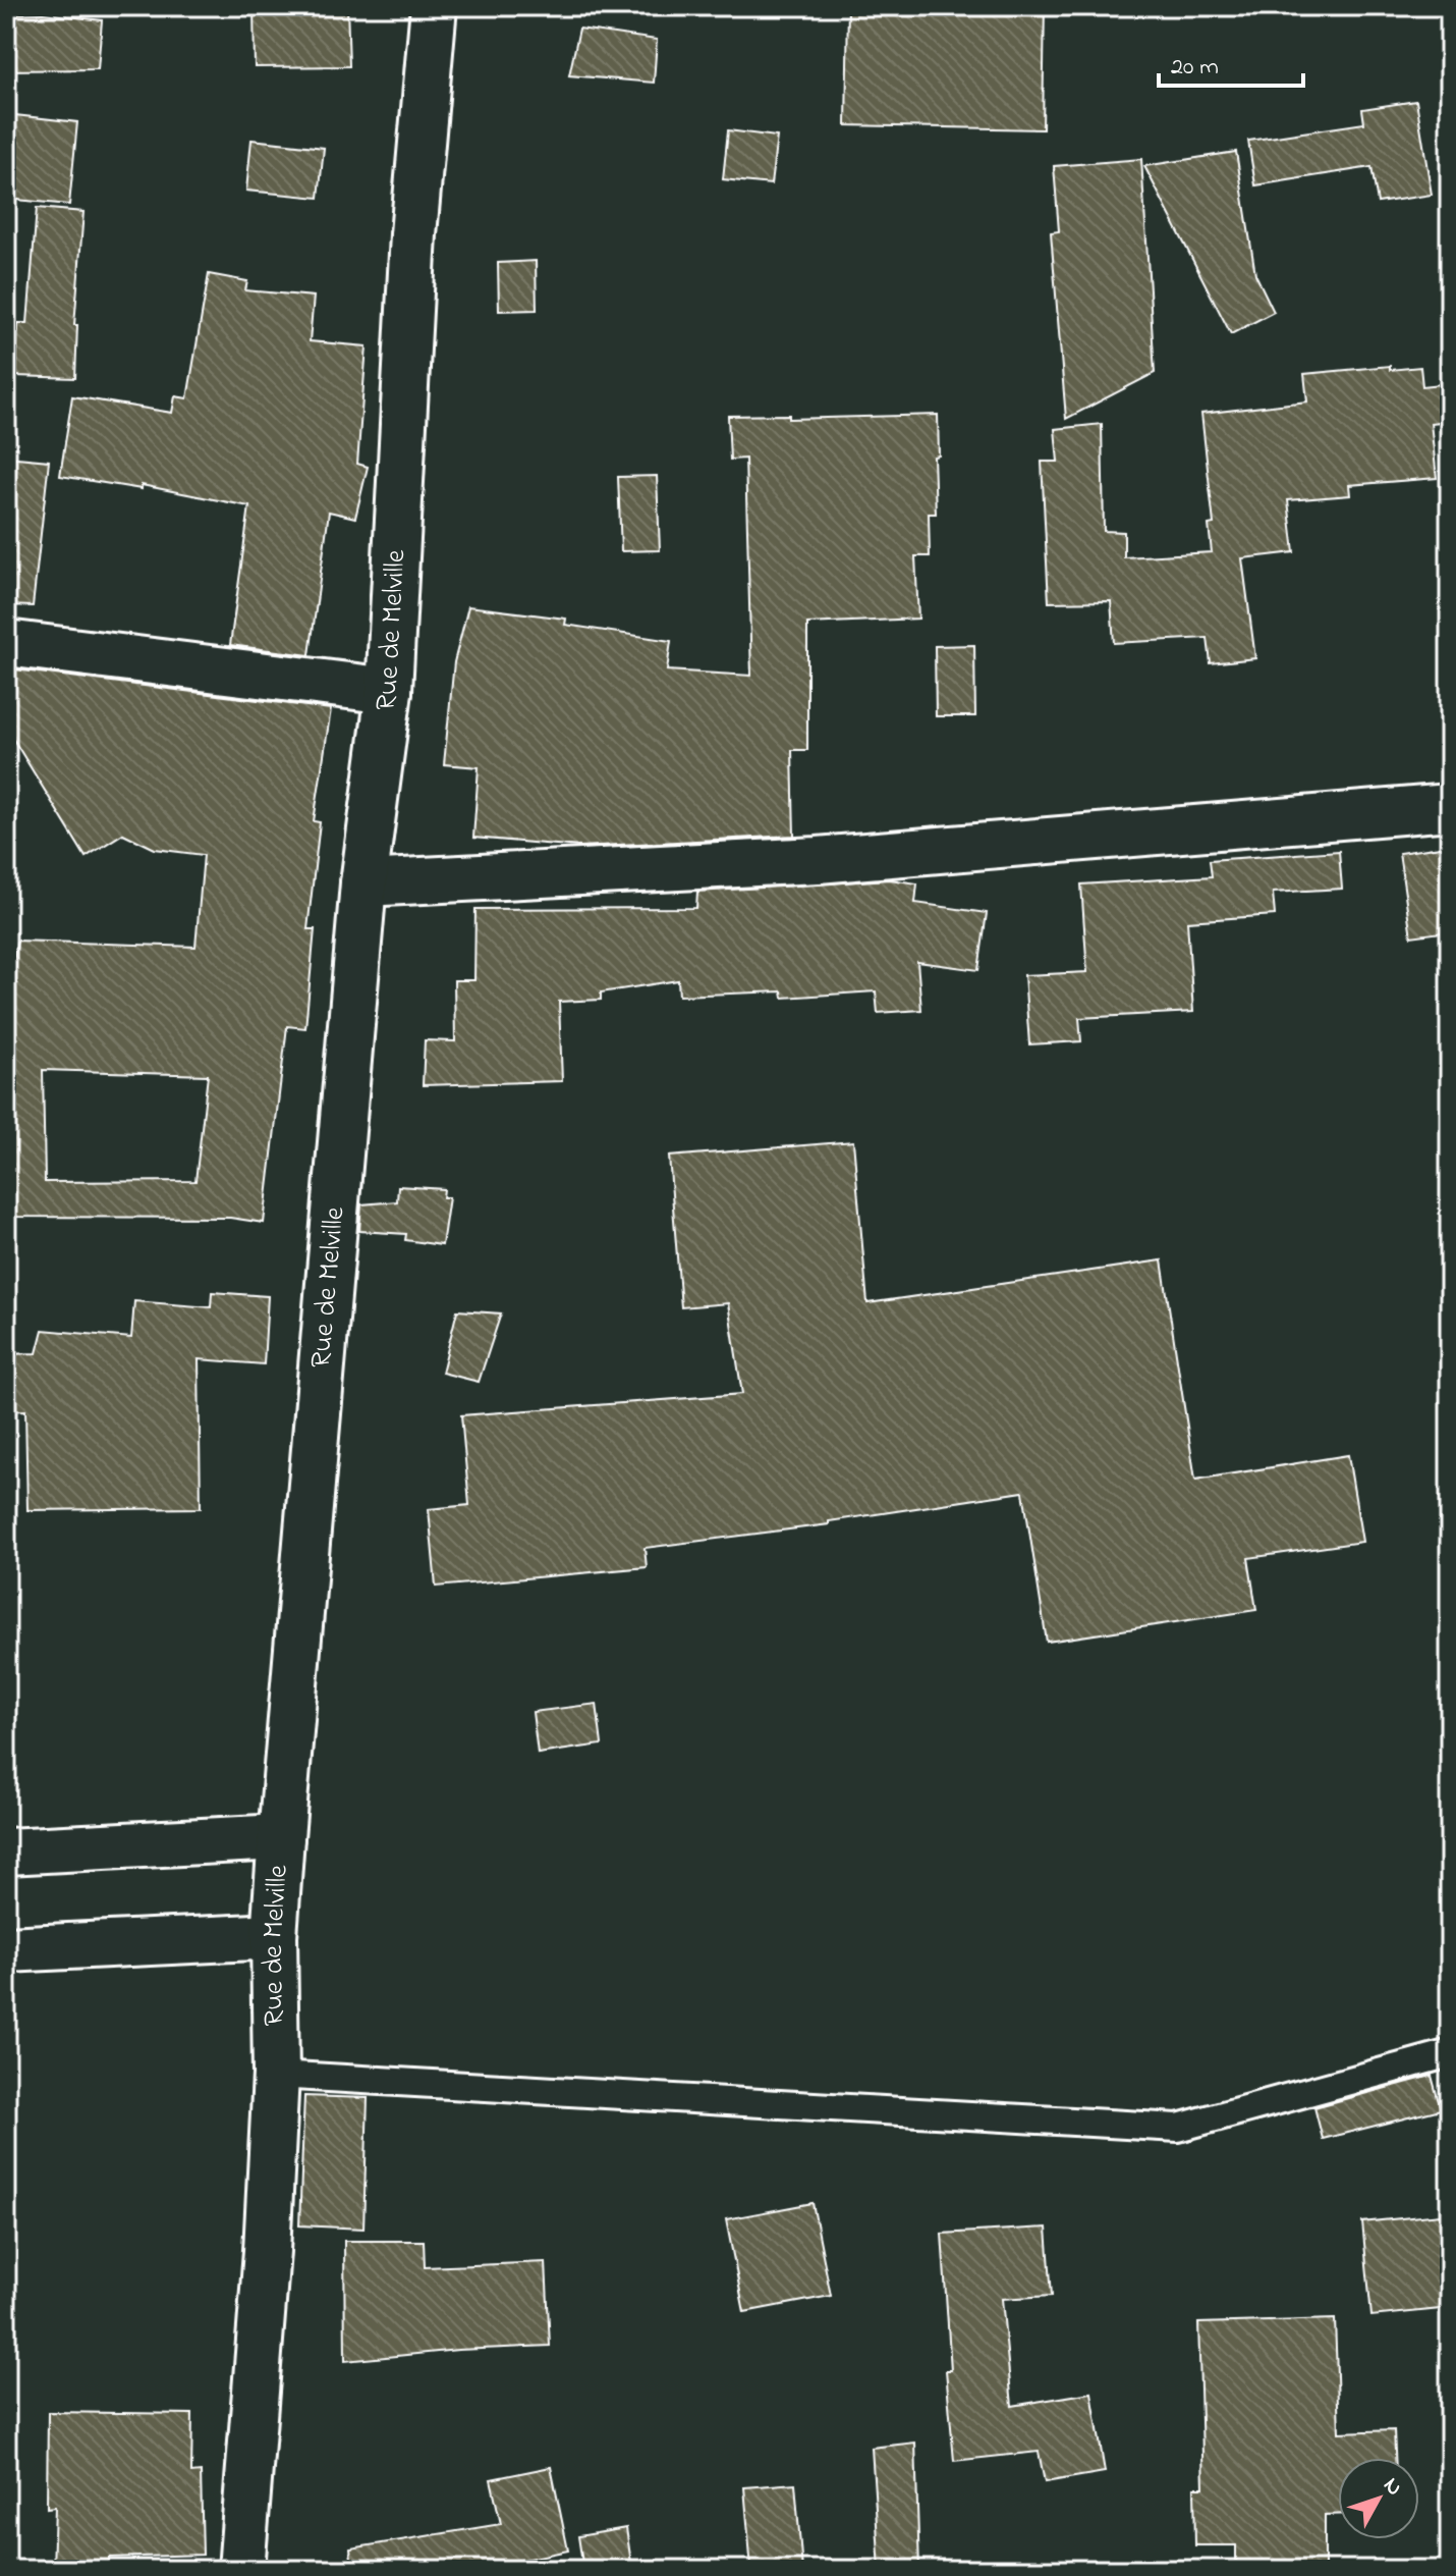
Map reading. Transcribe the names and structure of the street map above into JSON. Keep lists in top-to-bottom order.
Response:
{
  "streets": {
    "main road": ["Rue de Melville"]
  },
  "scale_bar": "20 m",
  "north": "top right"
}
